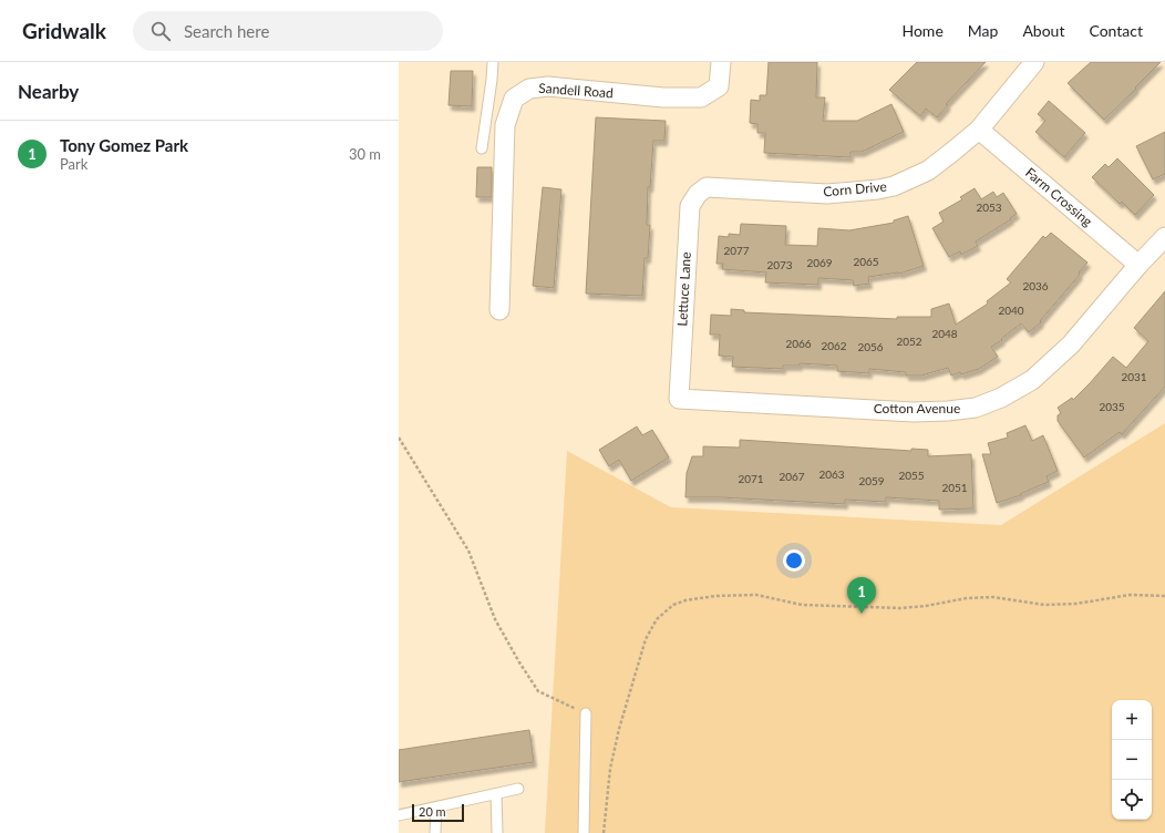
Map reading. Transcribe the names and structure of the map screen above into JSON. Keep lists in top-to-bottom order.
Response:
{
  "streets": {
    "street": [
      "Sandell Road",
      "Corn Drive",
      "Farm Crossing",
      "Lettuce Lane",
      "Cotton Avenue"
    ]
  },
  "crossings": [
    ["Corn Drive", "Farm Crossing"],
    ["Corn Drive", "Lettuce Lane"],
    ["Farm Crossing", "Cotton Avenue"],
    ["Lettuce Lane", "Cotton Avenue"]
  ],
  "house_numbers": [
    "2053",
    "2077",
    "2065",
    "2069",
    "2073",
    "2036",
    "2040",
    "2048",
    "2052",
    "2066",
    "2062",
    "2056",
    "2031",
    "2035",
    "2063",
    "2055",
    "2067",
    "2071",
    "2059",
    "2051"
  ],
  "scale_bar": "20 m",
  "page": {
    "header": "Gridwalk",
    "search": "Search here",
    "nav": [
      "Home",
      "Map",
      "About",
      "Contact"
    ],
    "heading": "Nearby",
    "list": [
      {
        "mark": "1",
        "name": "Tony Gomez Park",
        "note": "Park",
        "value": "30 m"
      }
    ],
    "pins": "1",
    "map_buttons": ["+", "−"],
    "scale": "20 m"
  }
}
